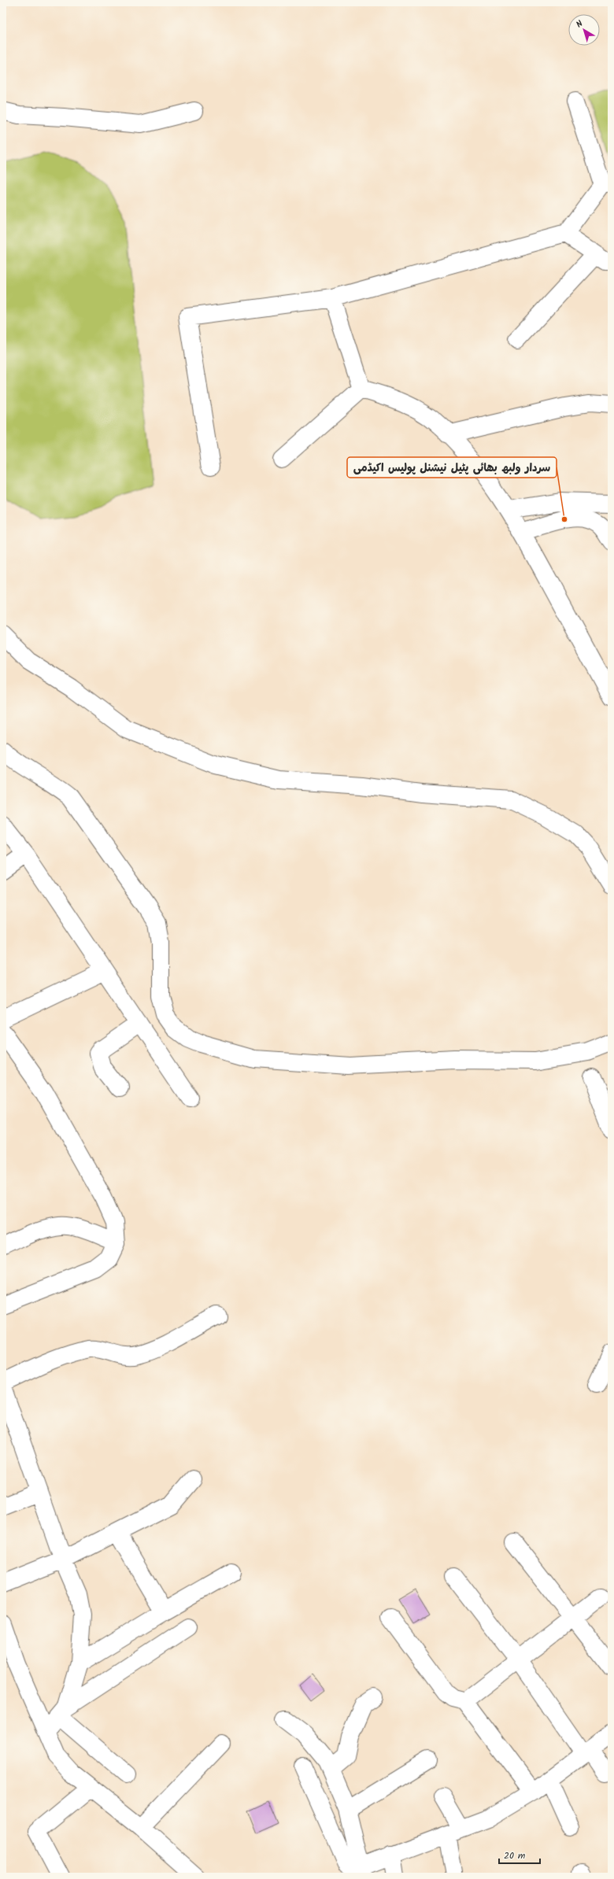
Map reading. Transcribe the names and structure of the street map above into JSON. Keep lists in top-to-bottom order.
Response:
{
  "places": ["سردار ولبھ بھائی پٹیل نیشنل پولیس اکیڈمی"],
  "scale_bar": "20 m",
  "north": "top left"
}
